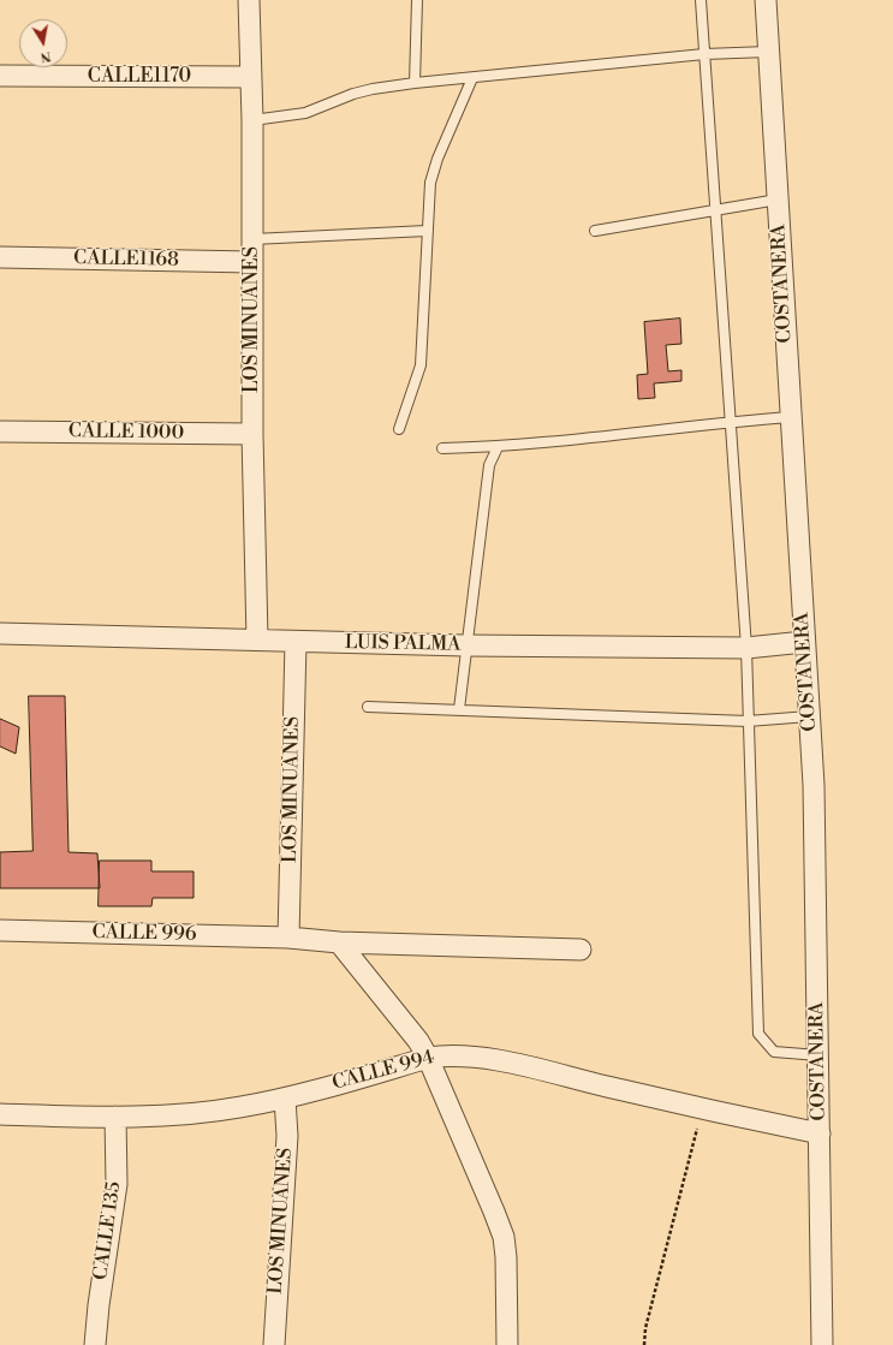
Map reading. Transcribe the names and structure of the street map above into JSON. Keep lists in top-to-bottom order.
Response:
{
  "streets": {
    "street": [
      "CALLE1170",
      "CALLE1168",
      "COSTANERA",
      "LOS MINUANES",
      "CALLE 1000",
      "LUIS PALMA",
      "CALLE 996",
      "CALLE 994",
      "CALLE 135"
    ]
  },
  "crossings": [
    ["CALLE1170", "LOS MINUANES"],
    ["CALLE1168", "LOS MINUANES"],
    ["COSTANERA", "LUIS PALMA"],
    ["COSTANERA", "CALLE 994"],
    ["LOS MINUANES", "CALLE 1000"],
    ["LOS MINUANES", "LUIS PALMA"],
    ["LOS MINUANES", "CALLE 996"],
    ["LOS MINUANES", "CALLE 994"],
    ["CALLE 994", "CALLE 135"]
  ],
  "north": "bottom"
}
